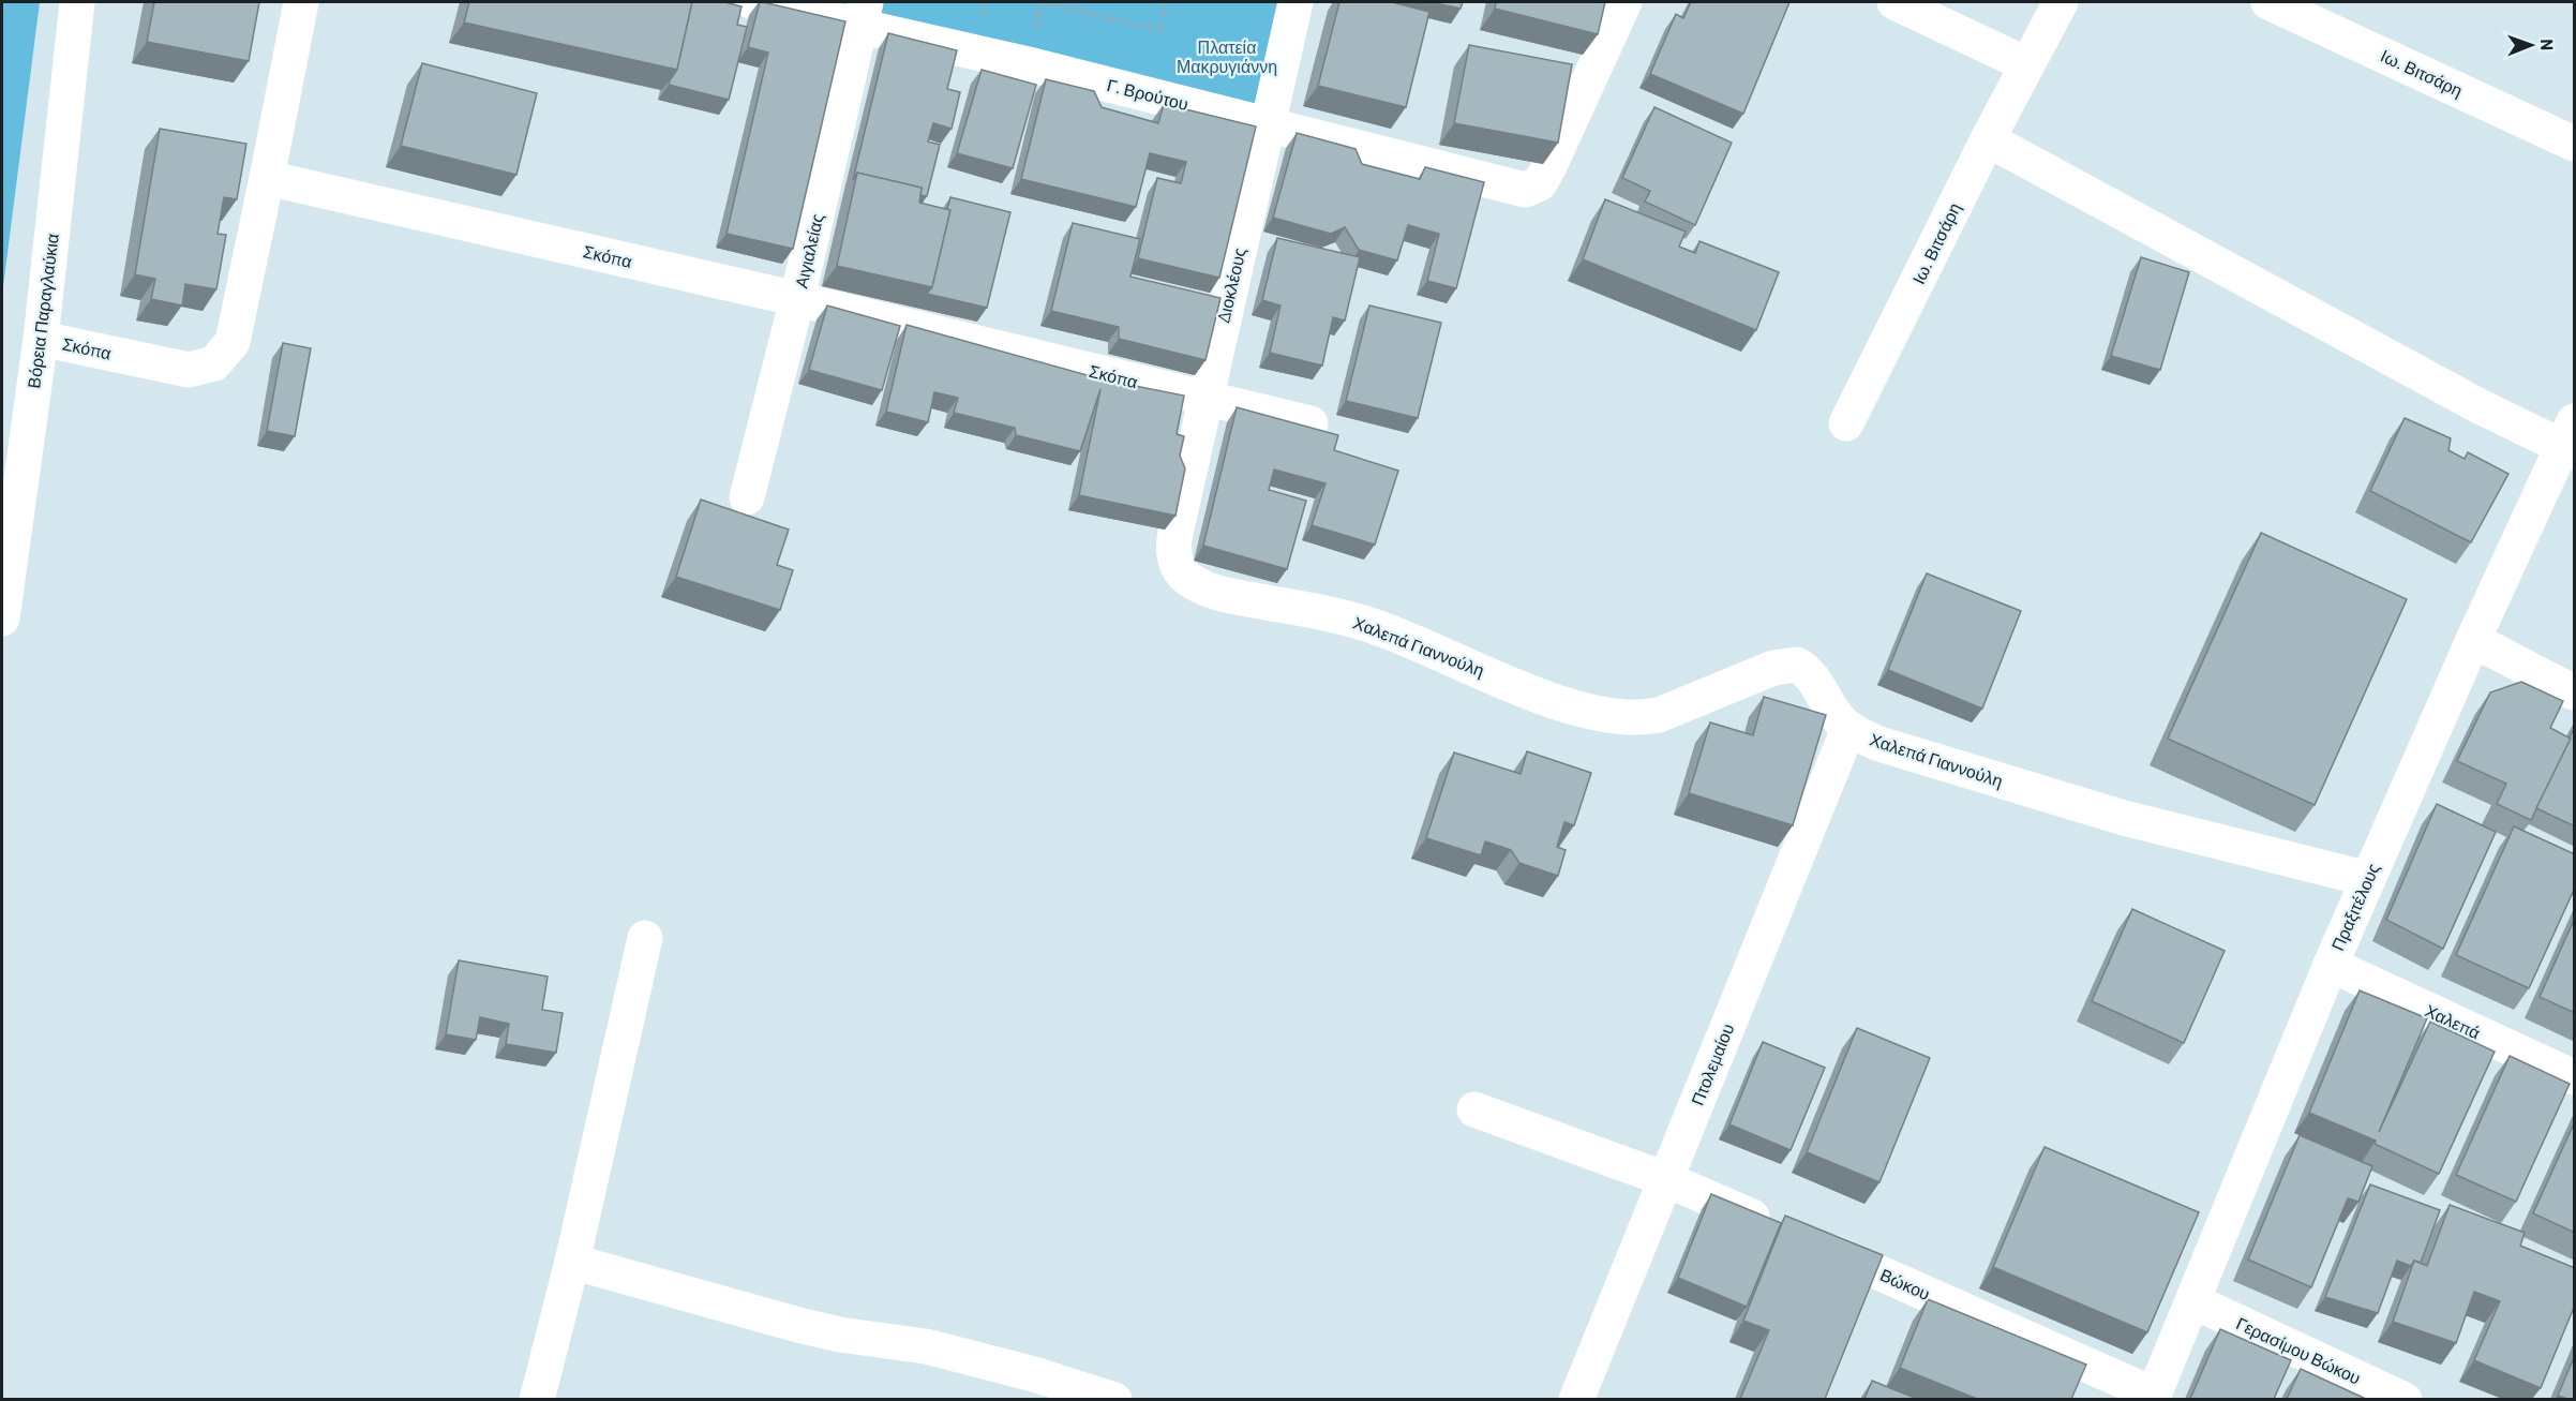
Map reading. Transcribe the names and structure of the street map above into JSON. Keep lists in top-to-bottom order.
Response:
{
  "streets": {
    "street": [
      "Ιω. Βιτσάρη",
      "Γ. Βρούτου",
      "Αιγιαλείας",
      "Σκόπα",
      "Διοκλέους",
      "Βόρεια Παραγλαύκια",
      "Χαλεπά Γιαννούλη",
      "Πραξιτέλους",
      "Χαλεπά",
      "Πτολεμαίου",
      "Βώκου",
      "Γερασίμου Βώκου"
    ]
  },
  "crossings": [
    ["Γ. Βρούτου", "Αιγιαλείας"],
    ["Γ. Βρούτου", "Διοκλέους"],
    ["Αιγιαλείας", "Σκόπα"],
    ["Σκόπα", "Διοκλέους"],
    ["Σκόπα", "Βόρεια Παραγλαύκια"],
    ["Διοκλέους", "Χαλεπά Γιαννούλη"],
    ["Χαλεπά Γιαννούλη", "Πραξιτέλους"],
    ["Χαλεπά Γιαννούλη", "Πτολεμαίου"],
    ["Πραξιτέλους", "Χαλεπά"],
    ["Πραξιτέλους", "Βώκου"],
    ["Πραξιτέλους", "Γερασίμου Βώκου"],
    ["Πτολεμαίου", "Βώκου"]
  ],
  "parks": ["Πλατεία Μακρυγιάννη"],
  "north": "right"
}
